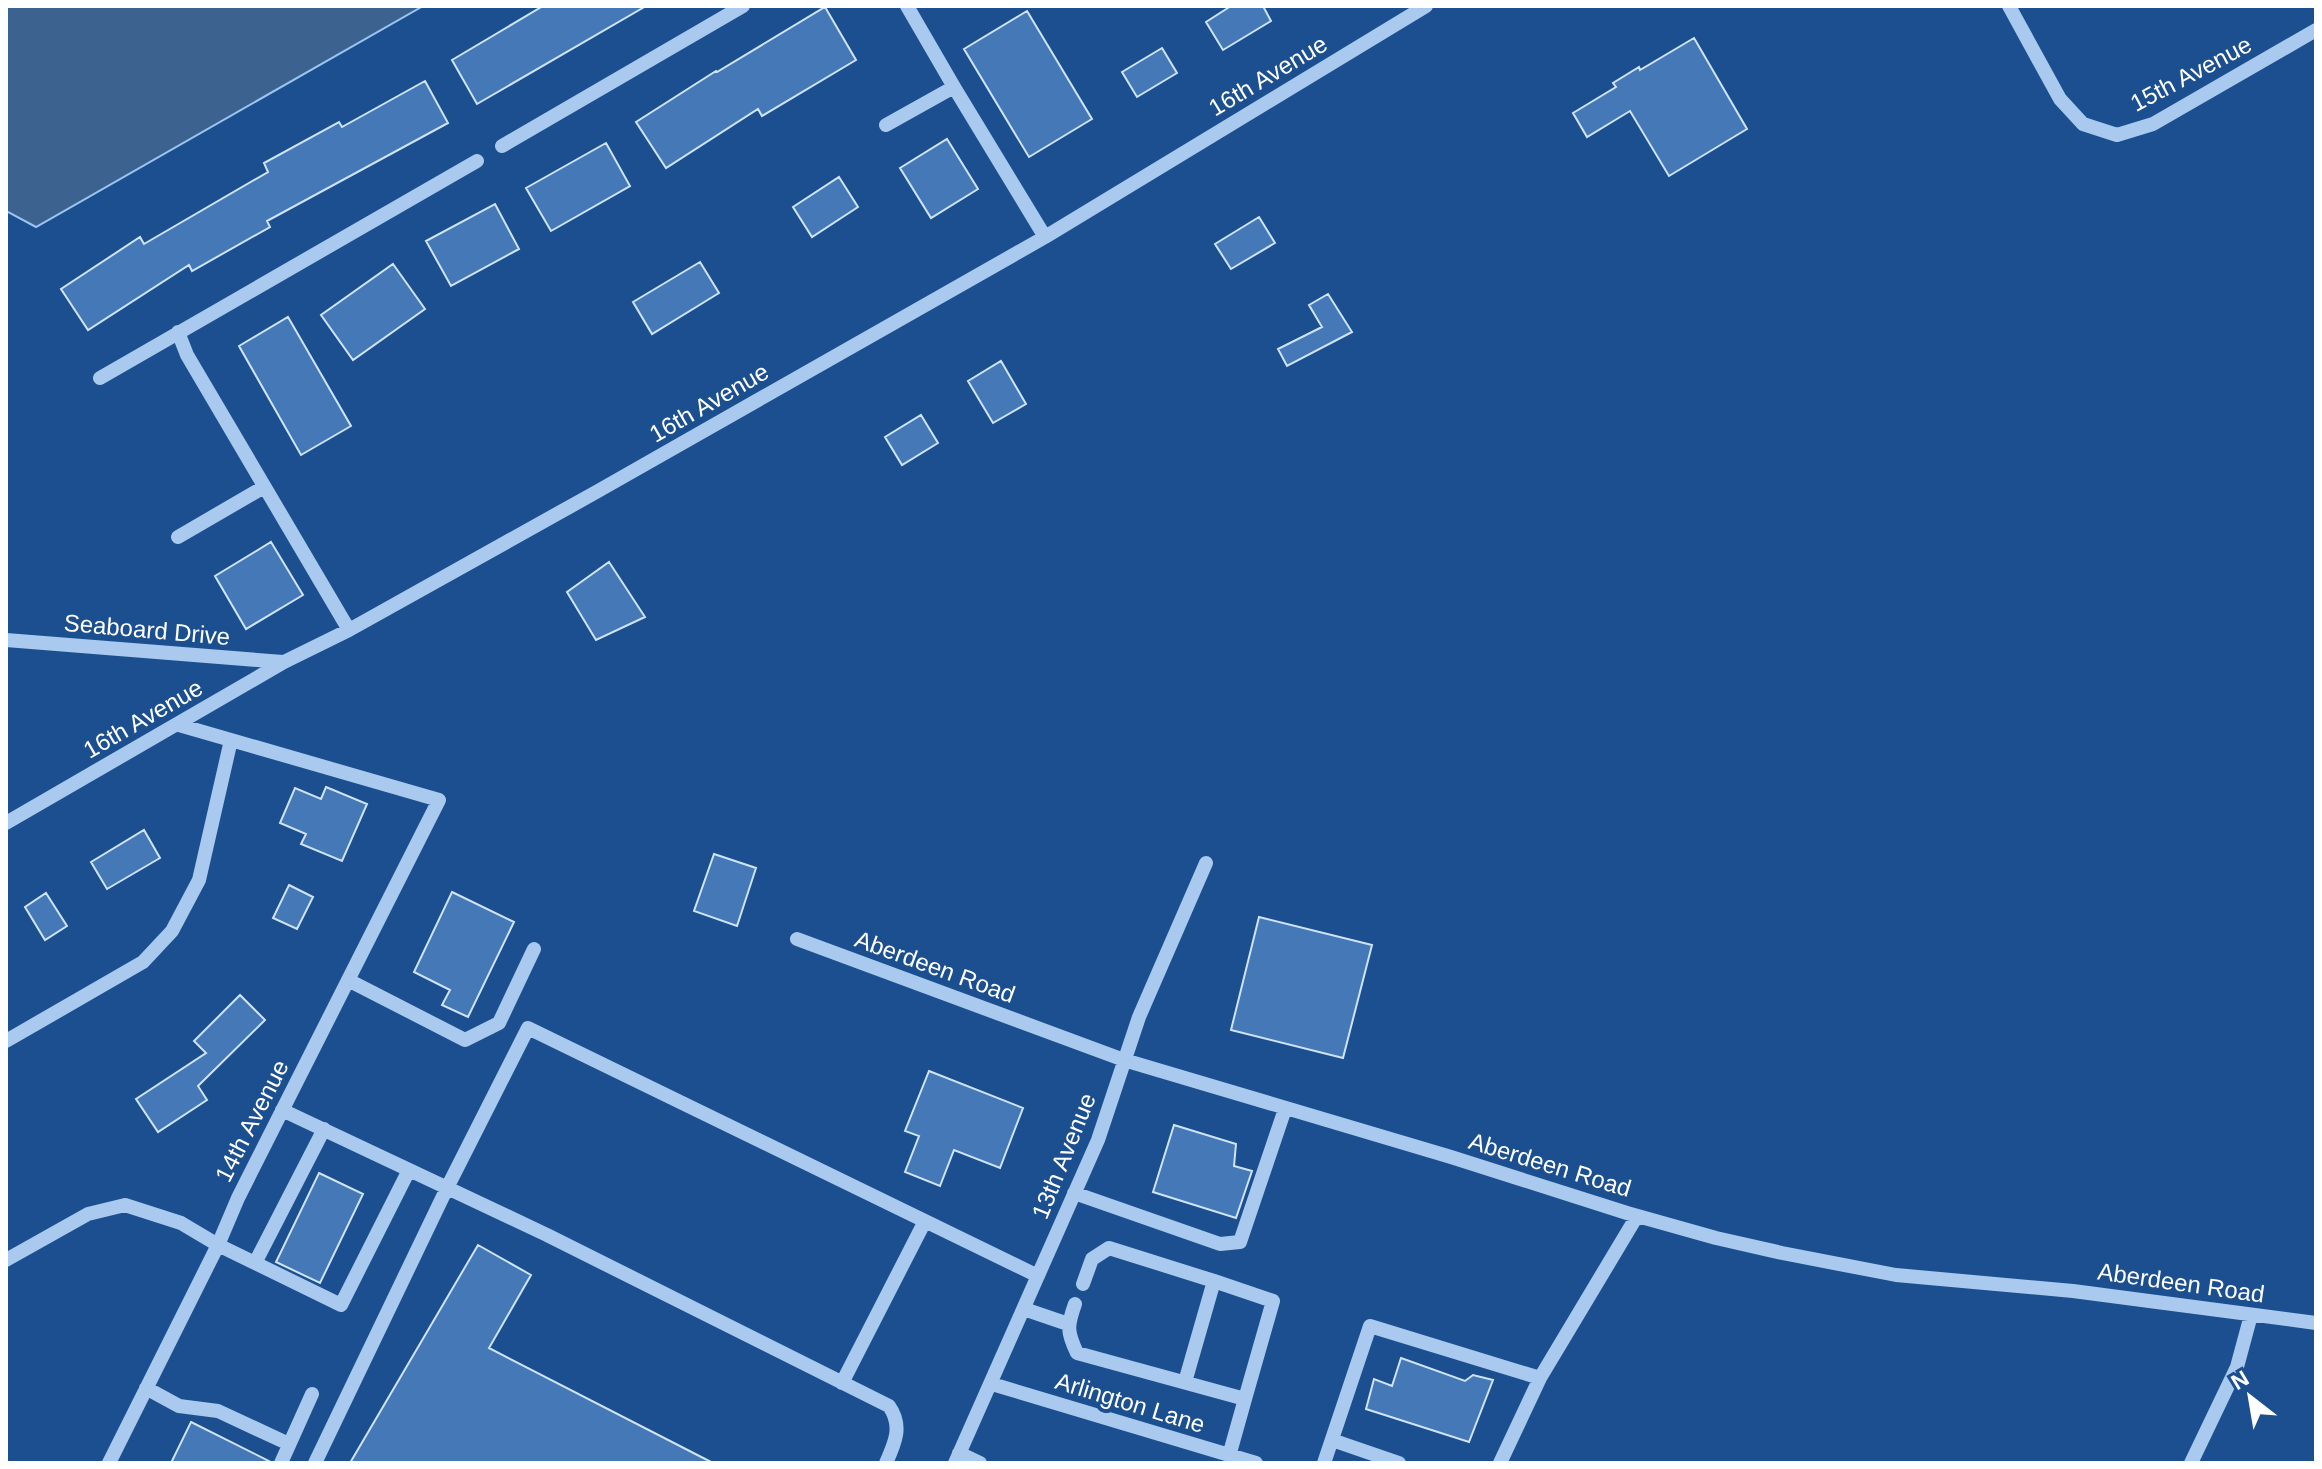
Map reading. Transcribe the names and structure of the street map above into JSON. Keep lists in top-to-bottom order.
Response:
{
  "streets": {
    "street": [
      "15th Avenue",
      "16th Avenue",
      "Seaboard Drive",
      "Aberdeen Road",
      "14th Avenue",
      "13th Avenue",
      "Arlington Lane"
    ]
  },
  "crossings": [
    ["16th Avenue", "Seaboard Drive"],
    ["Aberdeen Road", "13th Avenue"],
    ["13th Avenue", "Arlington Lane"]
  ],
  "north": "top left"
}
